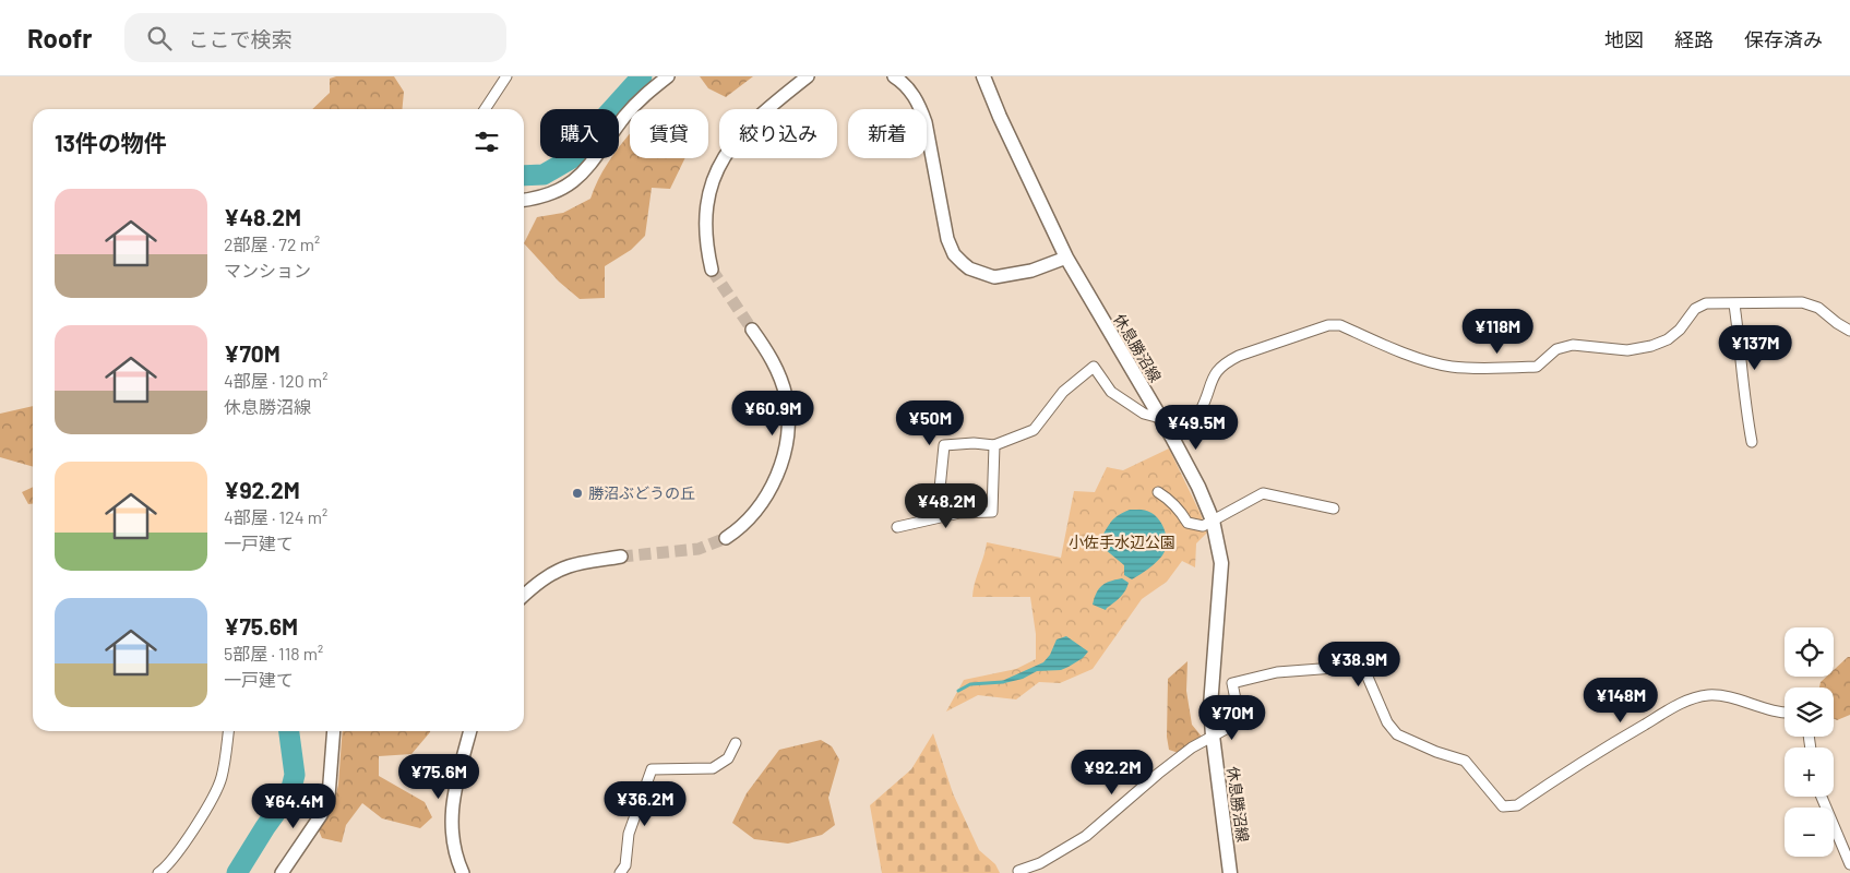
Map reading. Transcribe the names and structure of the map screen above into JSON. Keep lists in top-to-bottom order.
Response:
{
  "streets": {
    "main road": ["休息勝沼線"]
  },
  "parks": ["小佐手水辺公園"],
  "places": ["勝沼ぶどうの丘"],
  "page": {
    "header": "Roofr",
    "search": "ここで検索",
    "nav": ["地図", "経路", "保存済み"],
    "chip": [
      "購入",
      "賃貸",
      "絞り込み",
      "新着"
    ],
    "heading": "13件の物件",
    "list": [
      {
        "name": "¥48.2M",
        "note": "2部屋 · 72 m² · マンション"
      },
      {
        "name": "¥70M",
        "note": "4部屋 · 120 m² · 休息勝沼線"
      },
      {
        "name": "¥92.2M",
        "note": "4部屋 · 124 m² · 一戸建て"
      },
      {
        "name": "¥75.6M",
        "note": "5部屋 · 118 m² · 一戸建て"
      }
    ],
    "price": [
      "¥118M",
      "¥137M",
      "¥60.9M",
      "¥50M",
      "¥49.5M",
      "¥48.2M",
      "¥38.9M",
      "¥148M",
      "¥70M",
      "¥92.2M",
      "¥75.6M",
      "¥36.2M",
      "¥64.4M"
    ],
    "map_buttons": ["+", "−"]
  }
}
